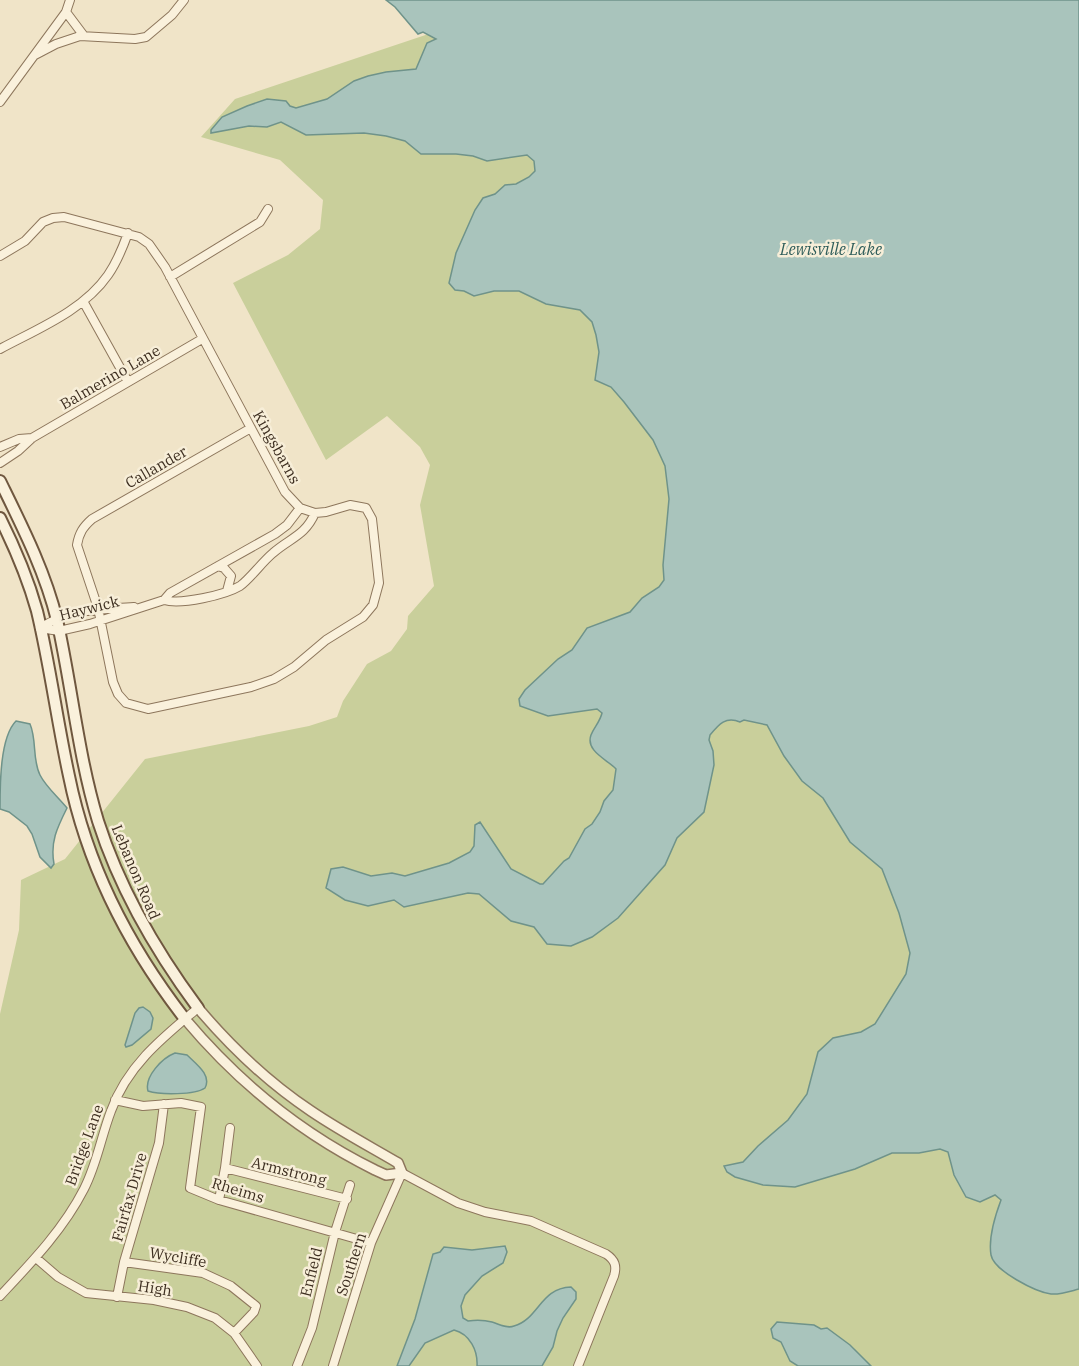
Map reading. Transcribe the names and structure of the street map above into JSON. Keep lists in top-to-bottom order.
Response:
{
  "streets": {
    "main road": ["Lebanon Road"],
    "street": [
      "Balmerino Lane",
      "Kingsbarns",
      "Callander",
      "Haywick",
      "Bridge Lane",
      "Armstrong",
      "Rheims",
      "Fairfax Drive",
      "Wycliffe",
      "Southern",
      "Enfield",
      "High"
    ]
  },
  "crossings": [
    ["Balmerino Lane", "Kingsbarns"],
    ["Kingsbarns", "Callander"],
    ["Kingsbarns", "Haywick"],
    ["Callander", "Haywick"],
    ["Haywick", "Lebanon Road"],
    ["Lebanon Road", "Bridge Lane"],
    ["Lebanon Road", "Southern"],
    ["Bridge Lane", "Rheims"],
    ["Bridge Lane", "High"],
    ["Armstrong", "Enfield"],
    ["Rheims", "Fairfax Drive"],
    ["Rheims", "Southern"],
    ["Rheims", "Enfield"],
    ["Fairfax Drive", "Wycliffe"],
    ["Fairfax Drive", "High"],
    ["Wycliffe", "High"]
  ],
  "water": ["Lewisville Lake"]
}
